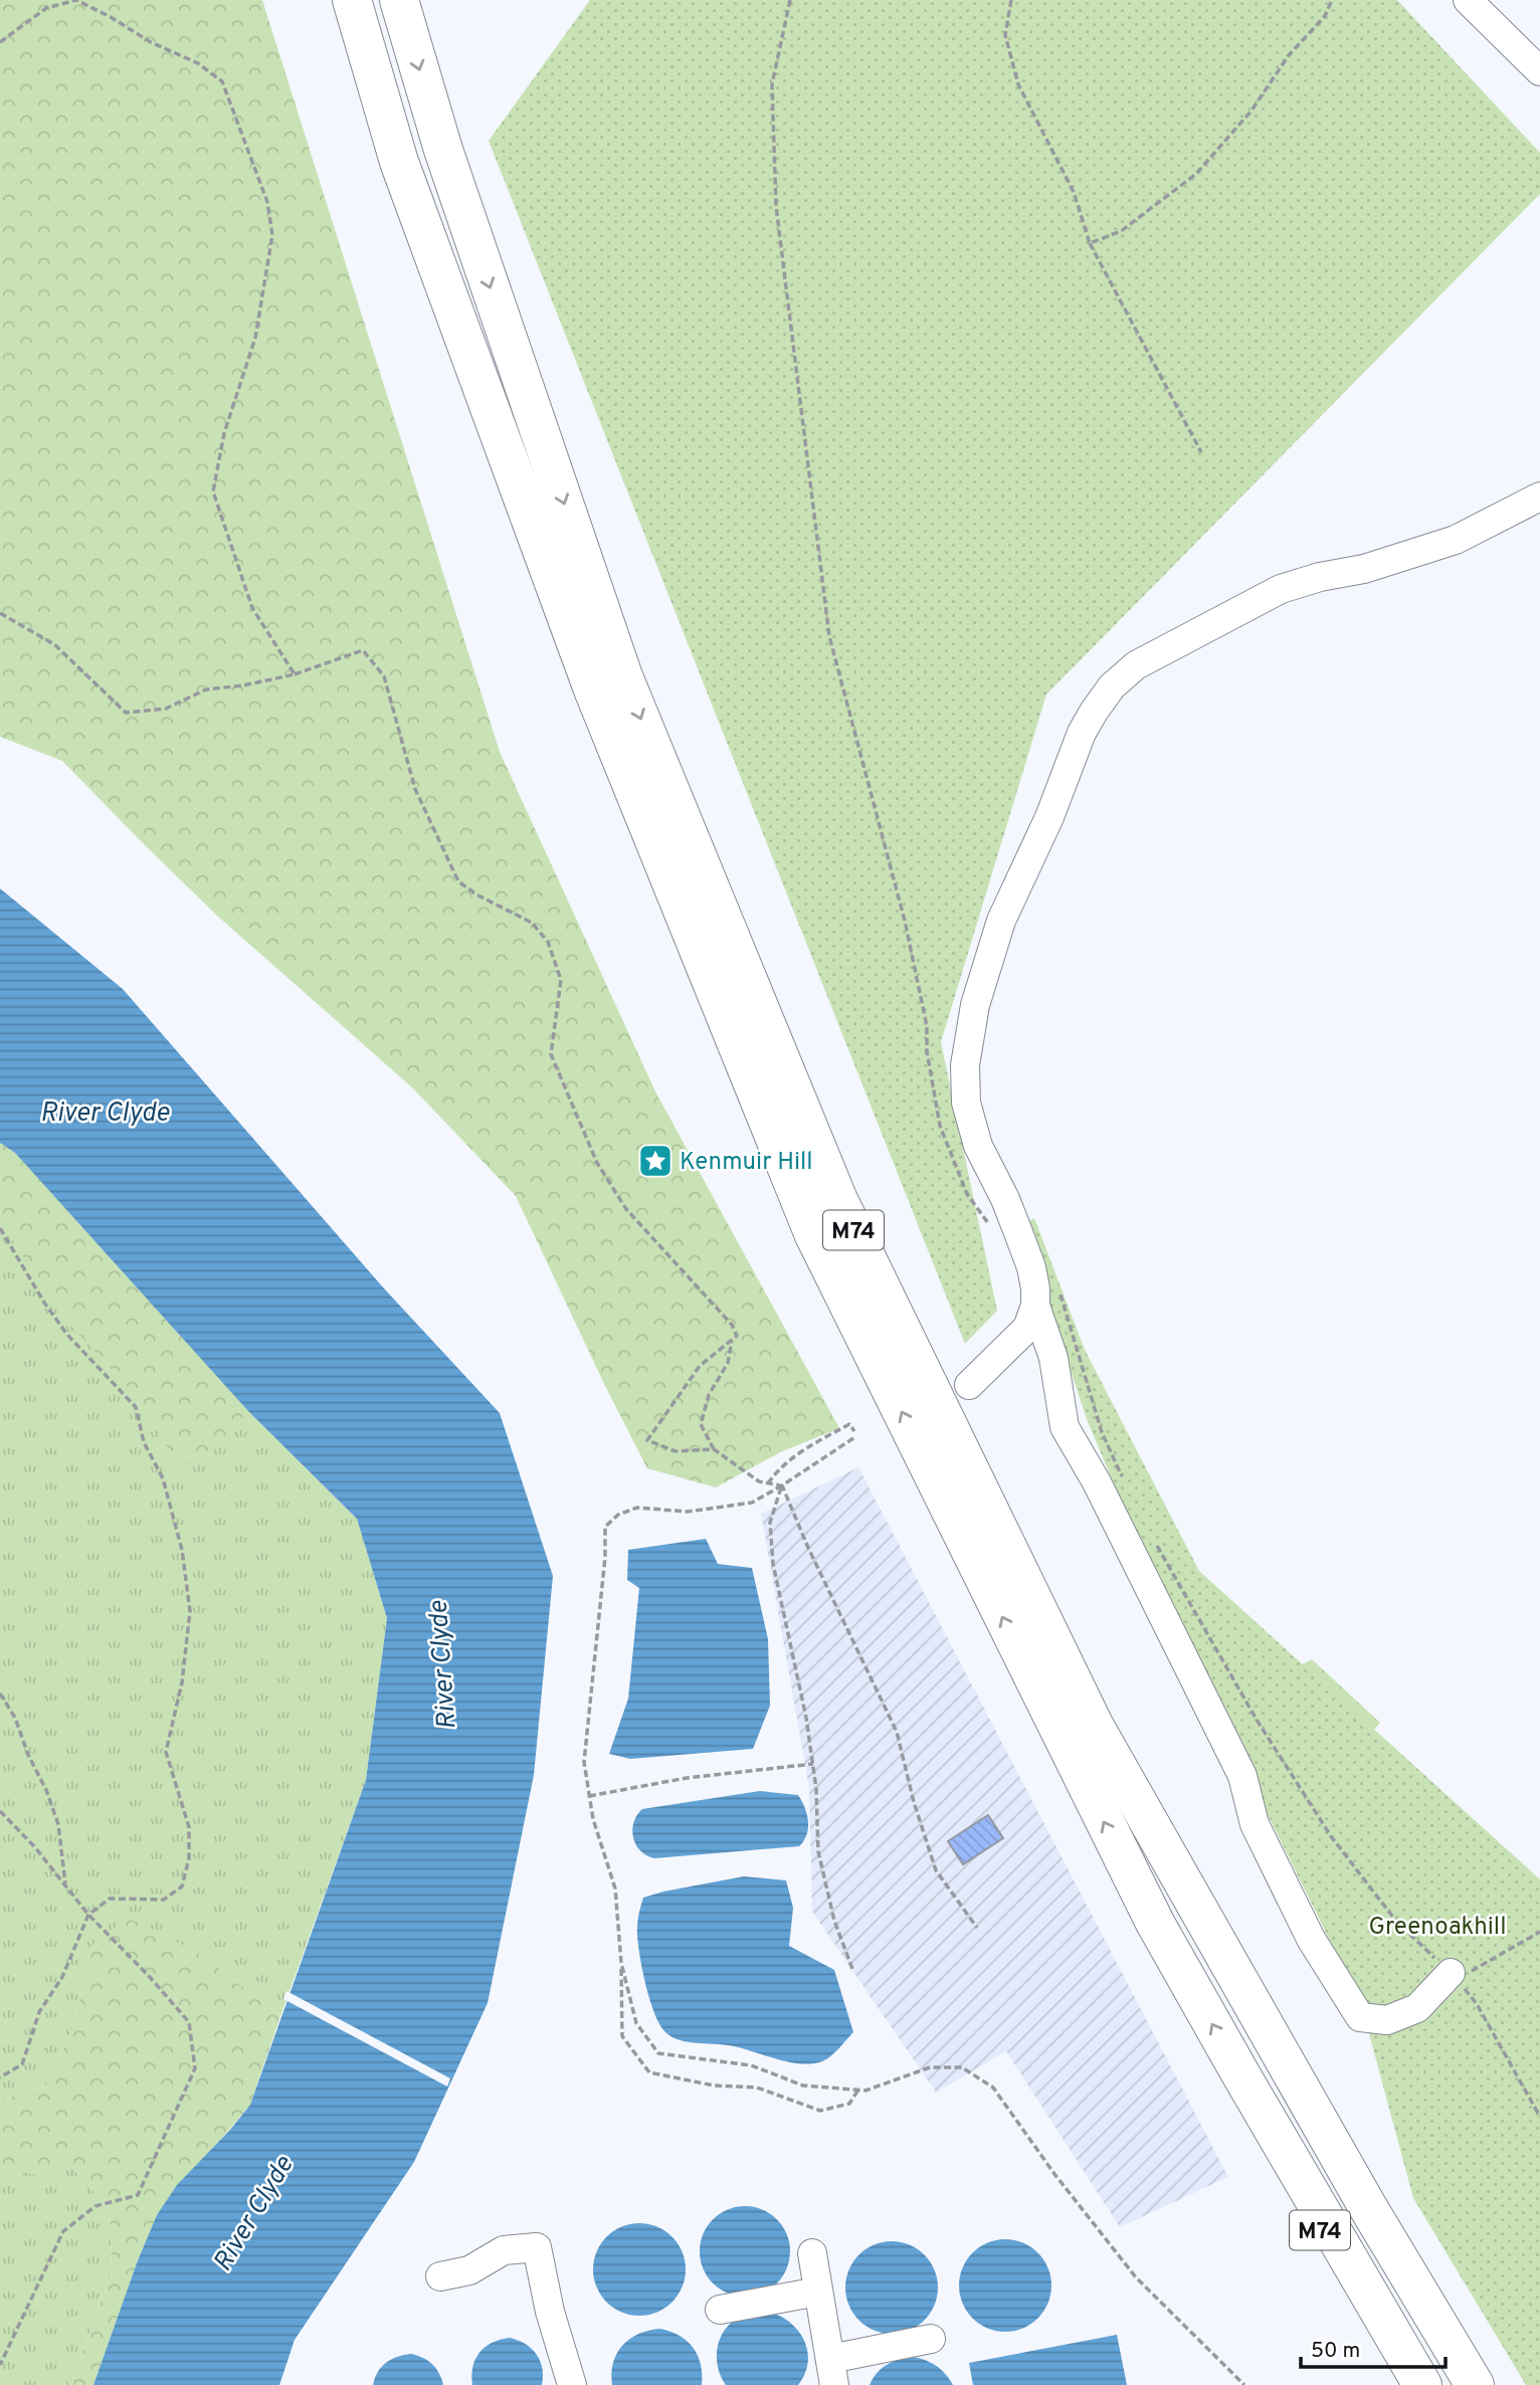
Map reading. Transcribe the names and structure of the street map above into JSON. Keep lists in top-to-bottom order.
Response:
{
  "streets": {
    "highway": ["M74"]
  },
  "water": ["River Clyde"],
  "parks": ["Greenoakhill"],
  "places": {
    "place": ["Kenmuir Hill"]
  },
  "scale_bar": "50 m"
}
